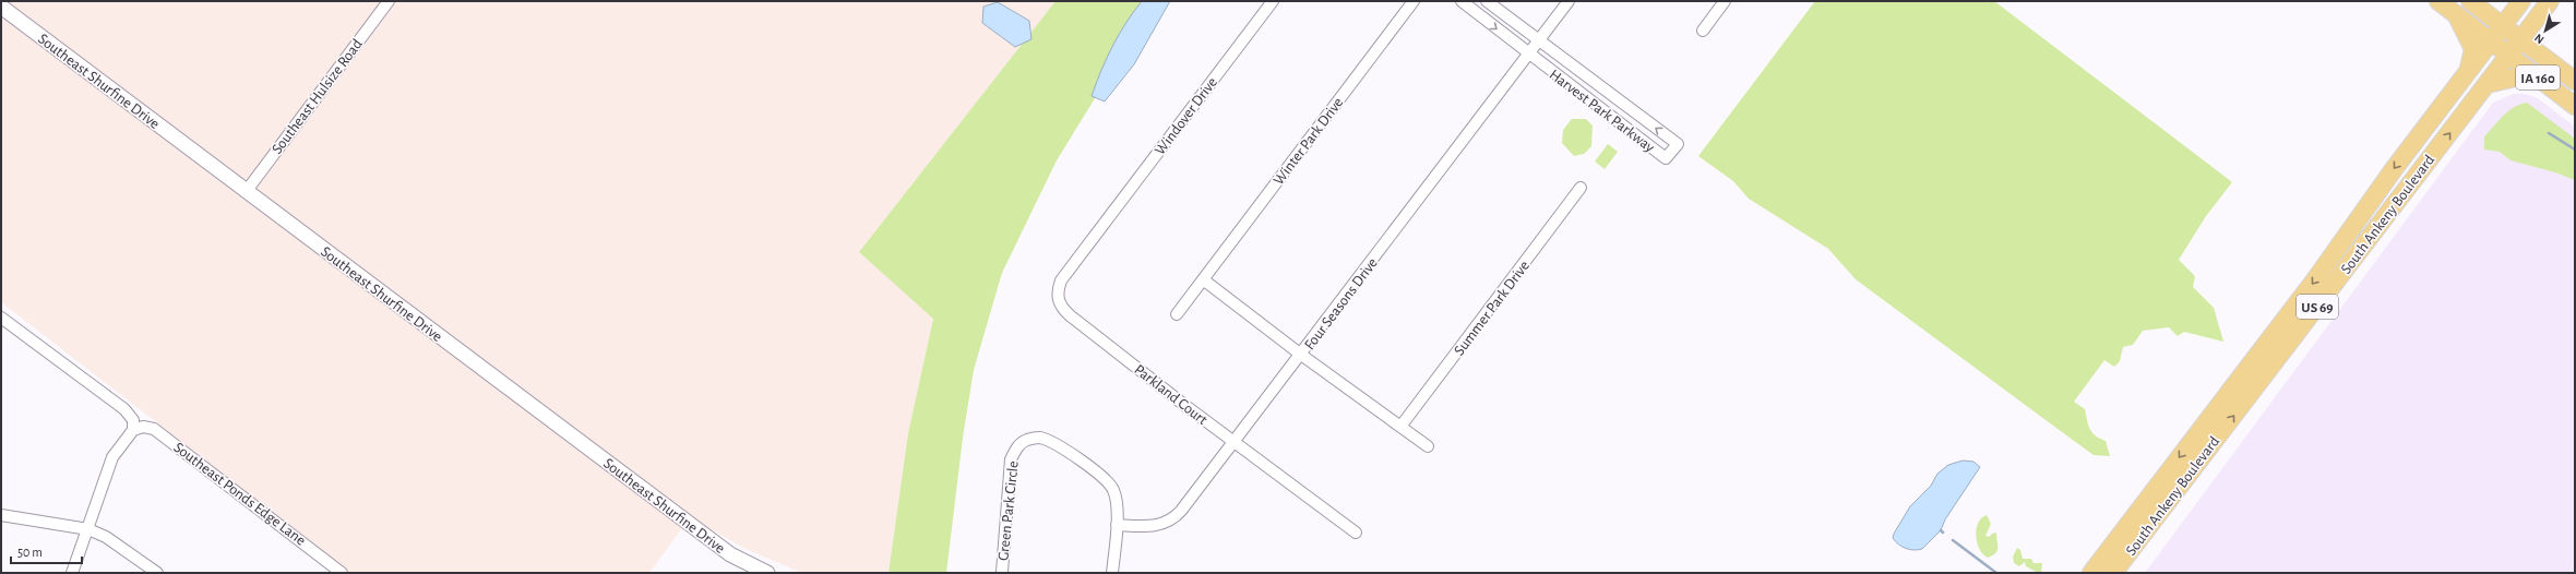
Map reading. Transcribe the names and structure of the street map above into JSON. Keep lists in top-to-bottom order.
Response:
{
  "streets": {
    "main road": ["IA 160", "South Ankeny Boulevard", "US 69"],
    "street": [
      "Southeast Shurfine Drive",
      "Southeast Hulsize Road",
      "Harvest Park Parkway",
      "Windover Drive",
      "Winter Park Drive",
      "Four Seasons Drive",
      "Summer Park Drive",
      "Parkland Court",
      "Southeast Ponds Edge Lane",
      "Green Park Circle"
    ]
  },
  "crossings": [
    ["IA 160", "South Ankeny Boulevard"],
    ["Southeast Shurfine Drive", "Southeast Hulsize Road"],
    ["Harvest Park Parkway", "Four Seasons Drive"],
    ["Windover Drive", "Parkland Court"],
    ["Four Seasons Drive", "Parkland Court"],
    ["Four Seasons Drive", "Green Park Circle"]
  ],
  "scale_bar": "50 m",
  "north": "bottom left"
}
